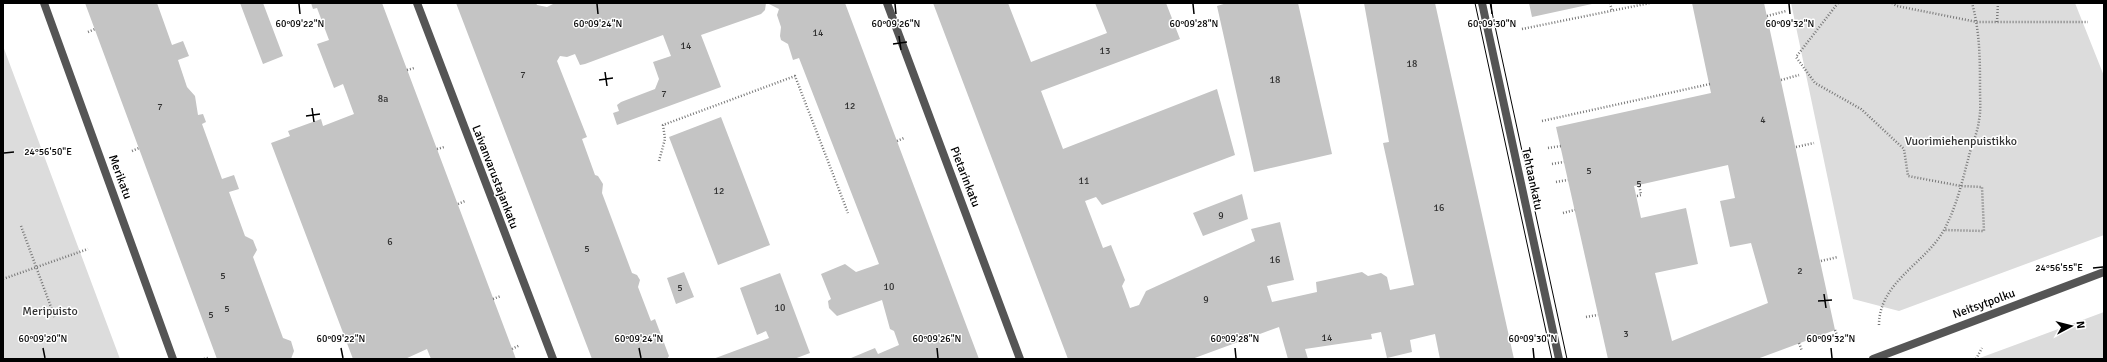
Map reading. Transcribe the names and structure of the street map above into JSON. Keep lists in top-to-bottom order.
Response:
{
  "streets": {
    "street": [
      "Merikatu",
      "Laivanvarustajankatu",
      "Pietarinkatu",
      "Tehtaankatu",
      "Neitsytpolku"
    ]
  },
  "parks": ["Vuorimiehenpuistikko", "Meripuisto"],
  "house_numbers": [
    "14",
    "14",
    "13",
    "18",
    "7",
    "18",
    "7",
    "8a",
    "12",
    "7",
    "4",
    "5",
    "11",
    "5",
    "12",
    "16",
    "9",
    "6",
    "5",
    "16",
    "2",
    "5",
    "10",
    "5",
    "9",
    "10",
    "5",
    "5",
    "3",
    "14"
  ],
  "north": "right",
  "coordinates": [
    "60°09'22\"N",
    "60°09'24\"N",
    "60°09'26\"N",
    "60°09'28\"N",
    "60°09'30\"N",
    "60°09'32\"N",
    "24°56'50\"E",
    "24°56'55\"E",
    "60°09'20\"N"
  ]
}
